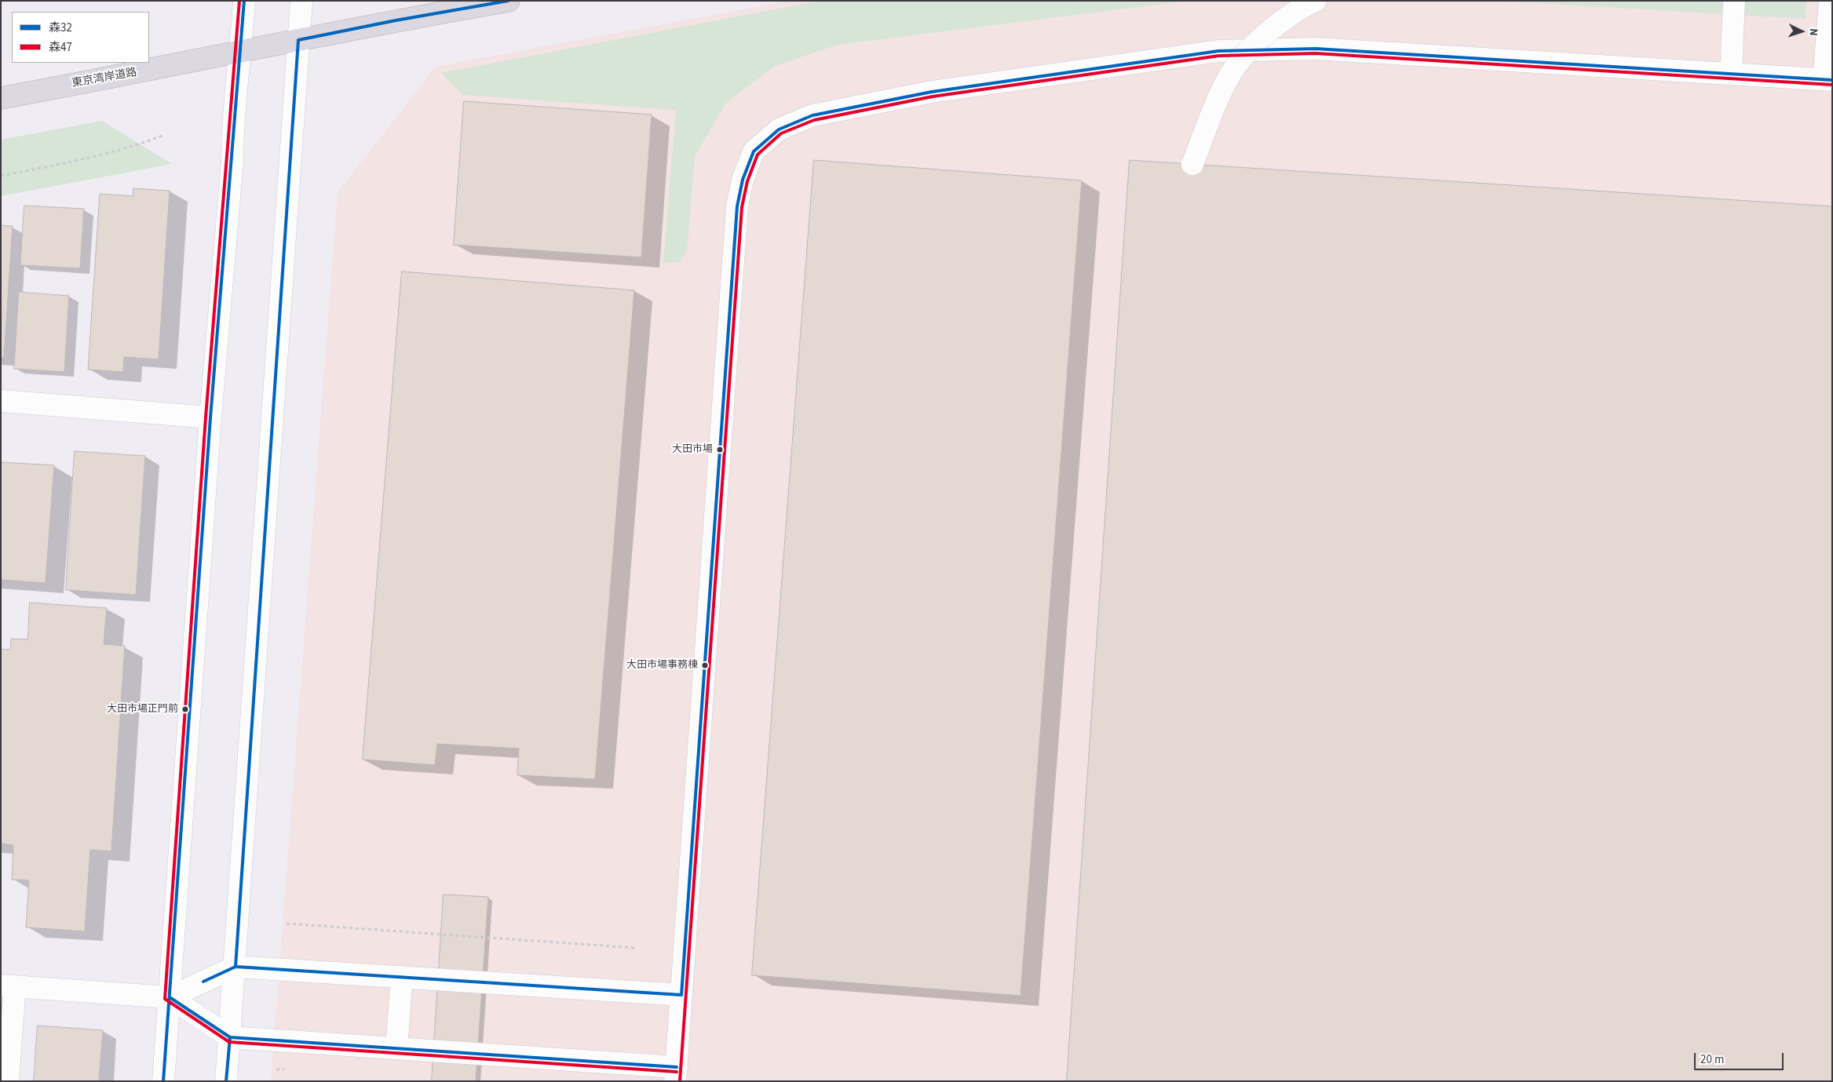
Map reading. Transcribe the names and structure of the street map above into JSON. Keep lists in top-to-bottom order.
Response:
{
  "streets": {
    "highway": ["東京湾岸道路"]
  },
  "places": ["大田市場", "大田市場事務棟", "大田市場正門前"],
  "lines": ["transit line 森32", "transit line 森47"],
  "legend": ["森32", "森47"],
  "scale_bar": "20 m",
  "north": "right"
}
